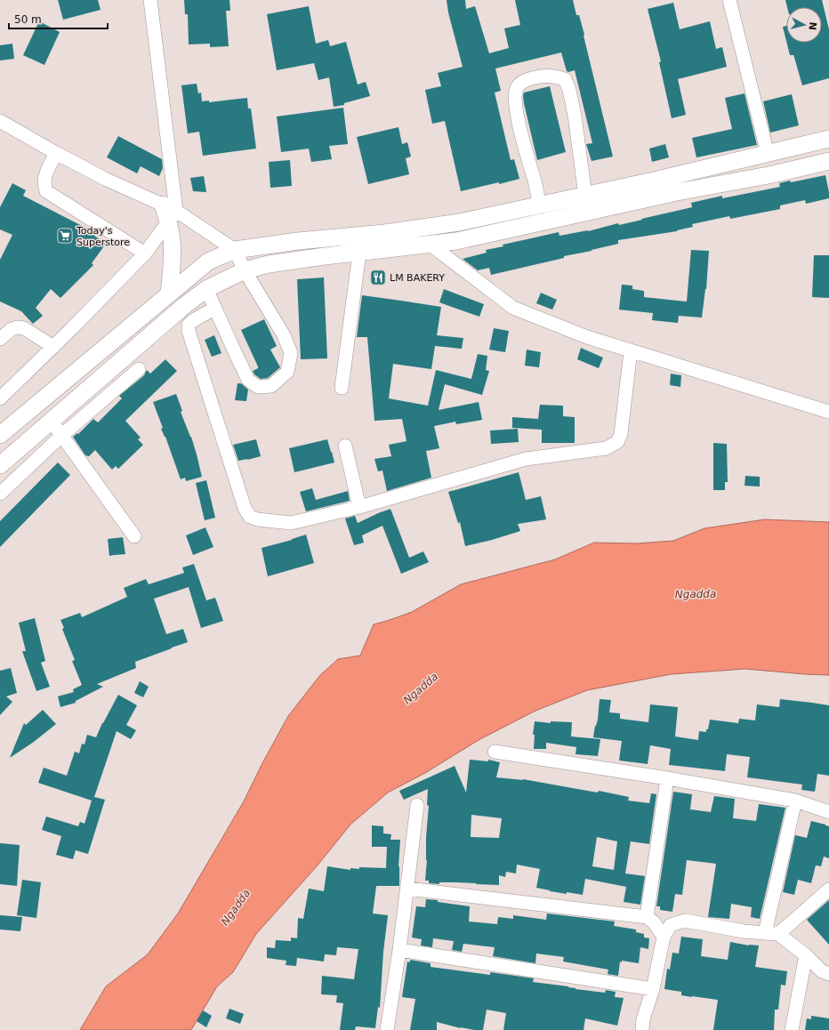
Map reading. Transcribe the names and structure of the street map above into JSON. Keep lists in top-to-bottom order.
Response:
{
  "water": ["Ngadda"],
  "places": {
    "supermarket": ["Today's Superstore"],
    "restaurant": ["LM BAKERY"]
  },
  "scale_bar": "50 m",
  "north": "right"
}
